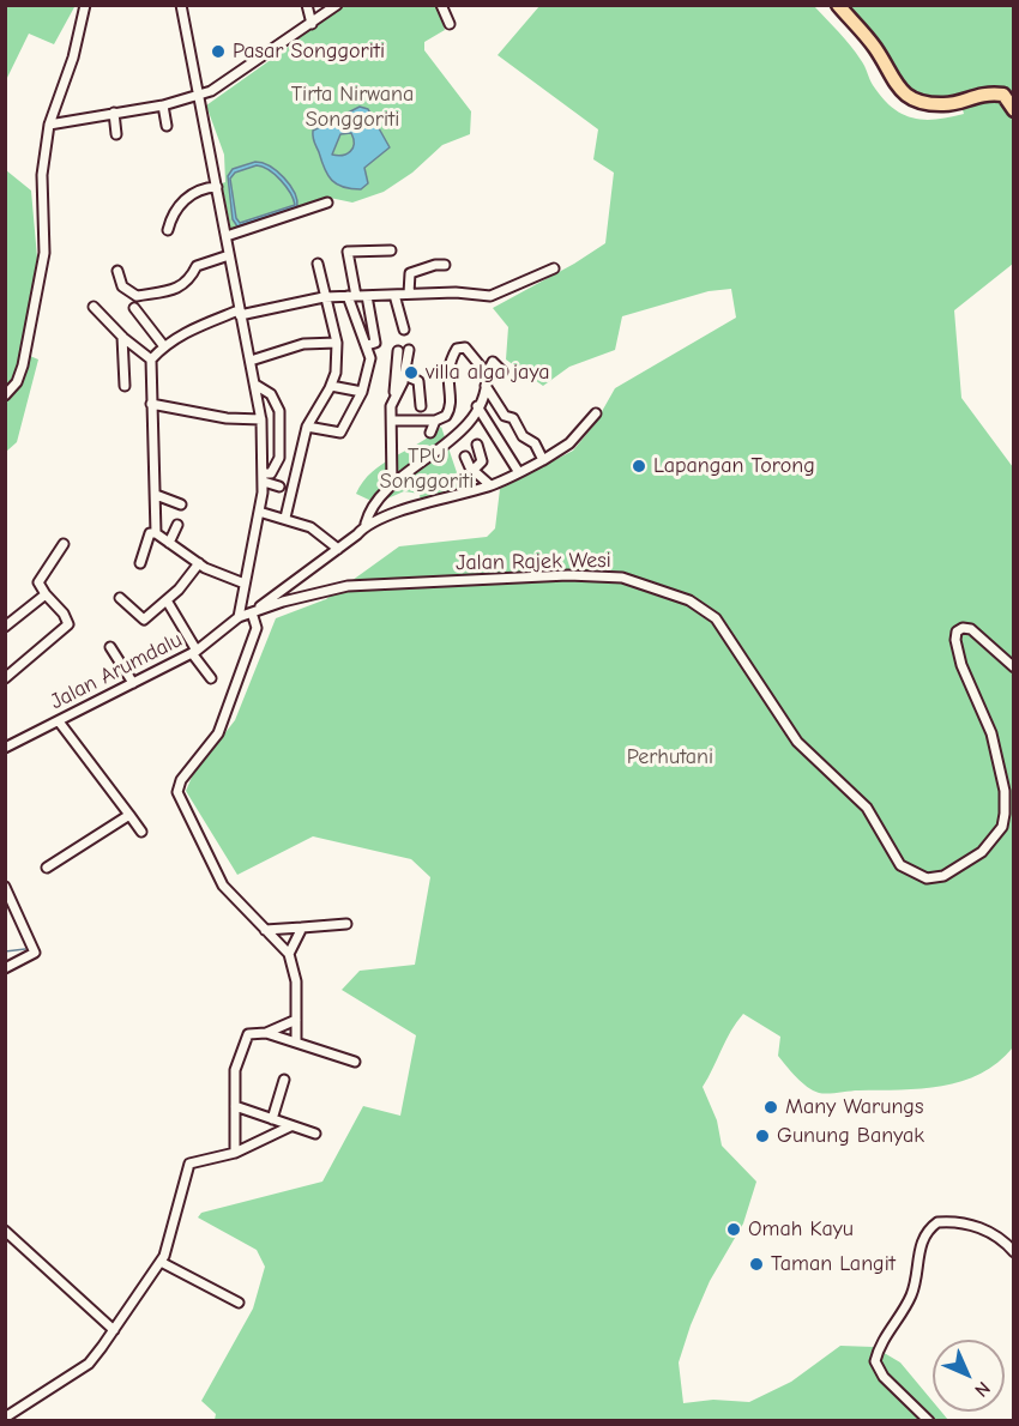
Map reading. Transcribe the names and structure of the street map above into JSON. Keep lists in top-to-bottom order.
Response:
{
  "streets": {
    "street": ["Jalan Rajek Wesi", "Jalan Arumdalu"]
  },
  "crossings": [
    ["Jalan Rajek Wesi", "Jalan Arumdalu"]
  ],
  "parks": ["Tirta Nirwana Songgoriti", "TPU Songgoriti", "Perhutani"],
  "places": [
    "Pasar Songgoriti",
    "villa alga jaya",
    "Lapangan Torong",
    "Many Warungs",
    "Gunung Banyak",
    "Omah Kayu",
    "Taman Langit"
  ],
  "north": "bottom right"
}
